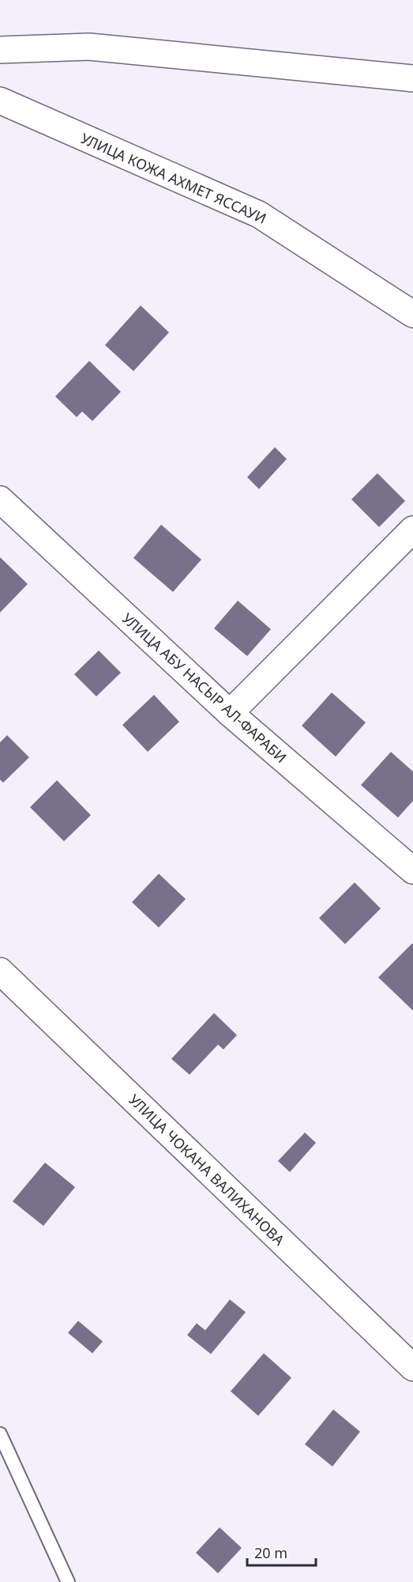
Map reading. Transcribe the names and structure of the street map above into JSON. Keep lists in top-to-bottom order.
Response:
{
  "streets": {
    "street": ["УЛИЦА КОЖА АХМЕТ ЯССАУИ", "УЛИЦА АБУ НАСЫР АЛ-ФАРАБИ", "УЛИЦА ЧОКАНА ВАЛИХАНОВА"]
  },
  "scale_bar": "20 m"
}
